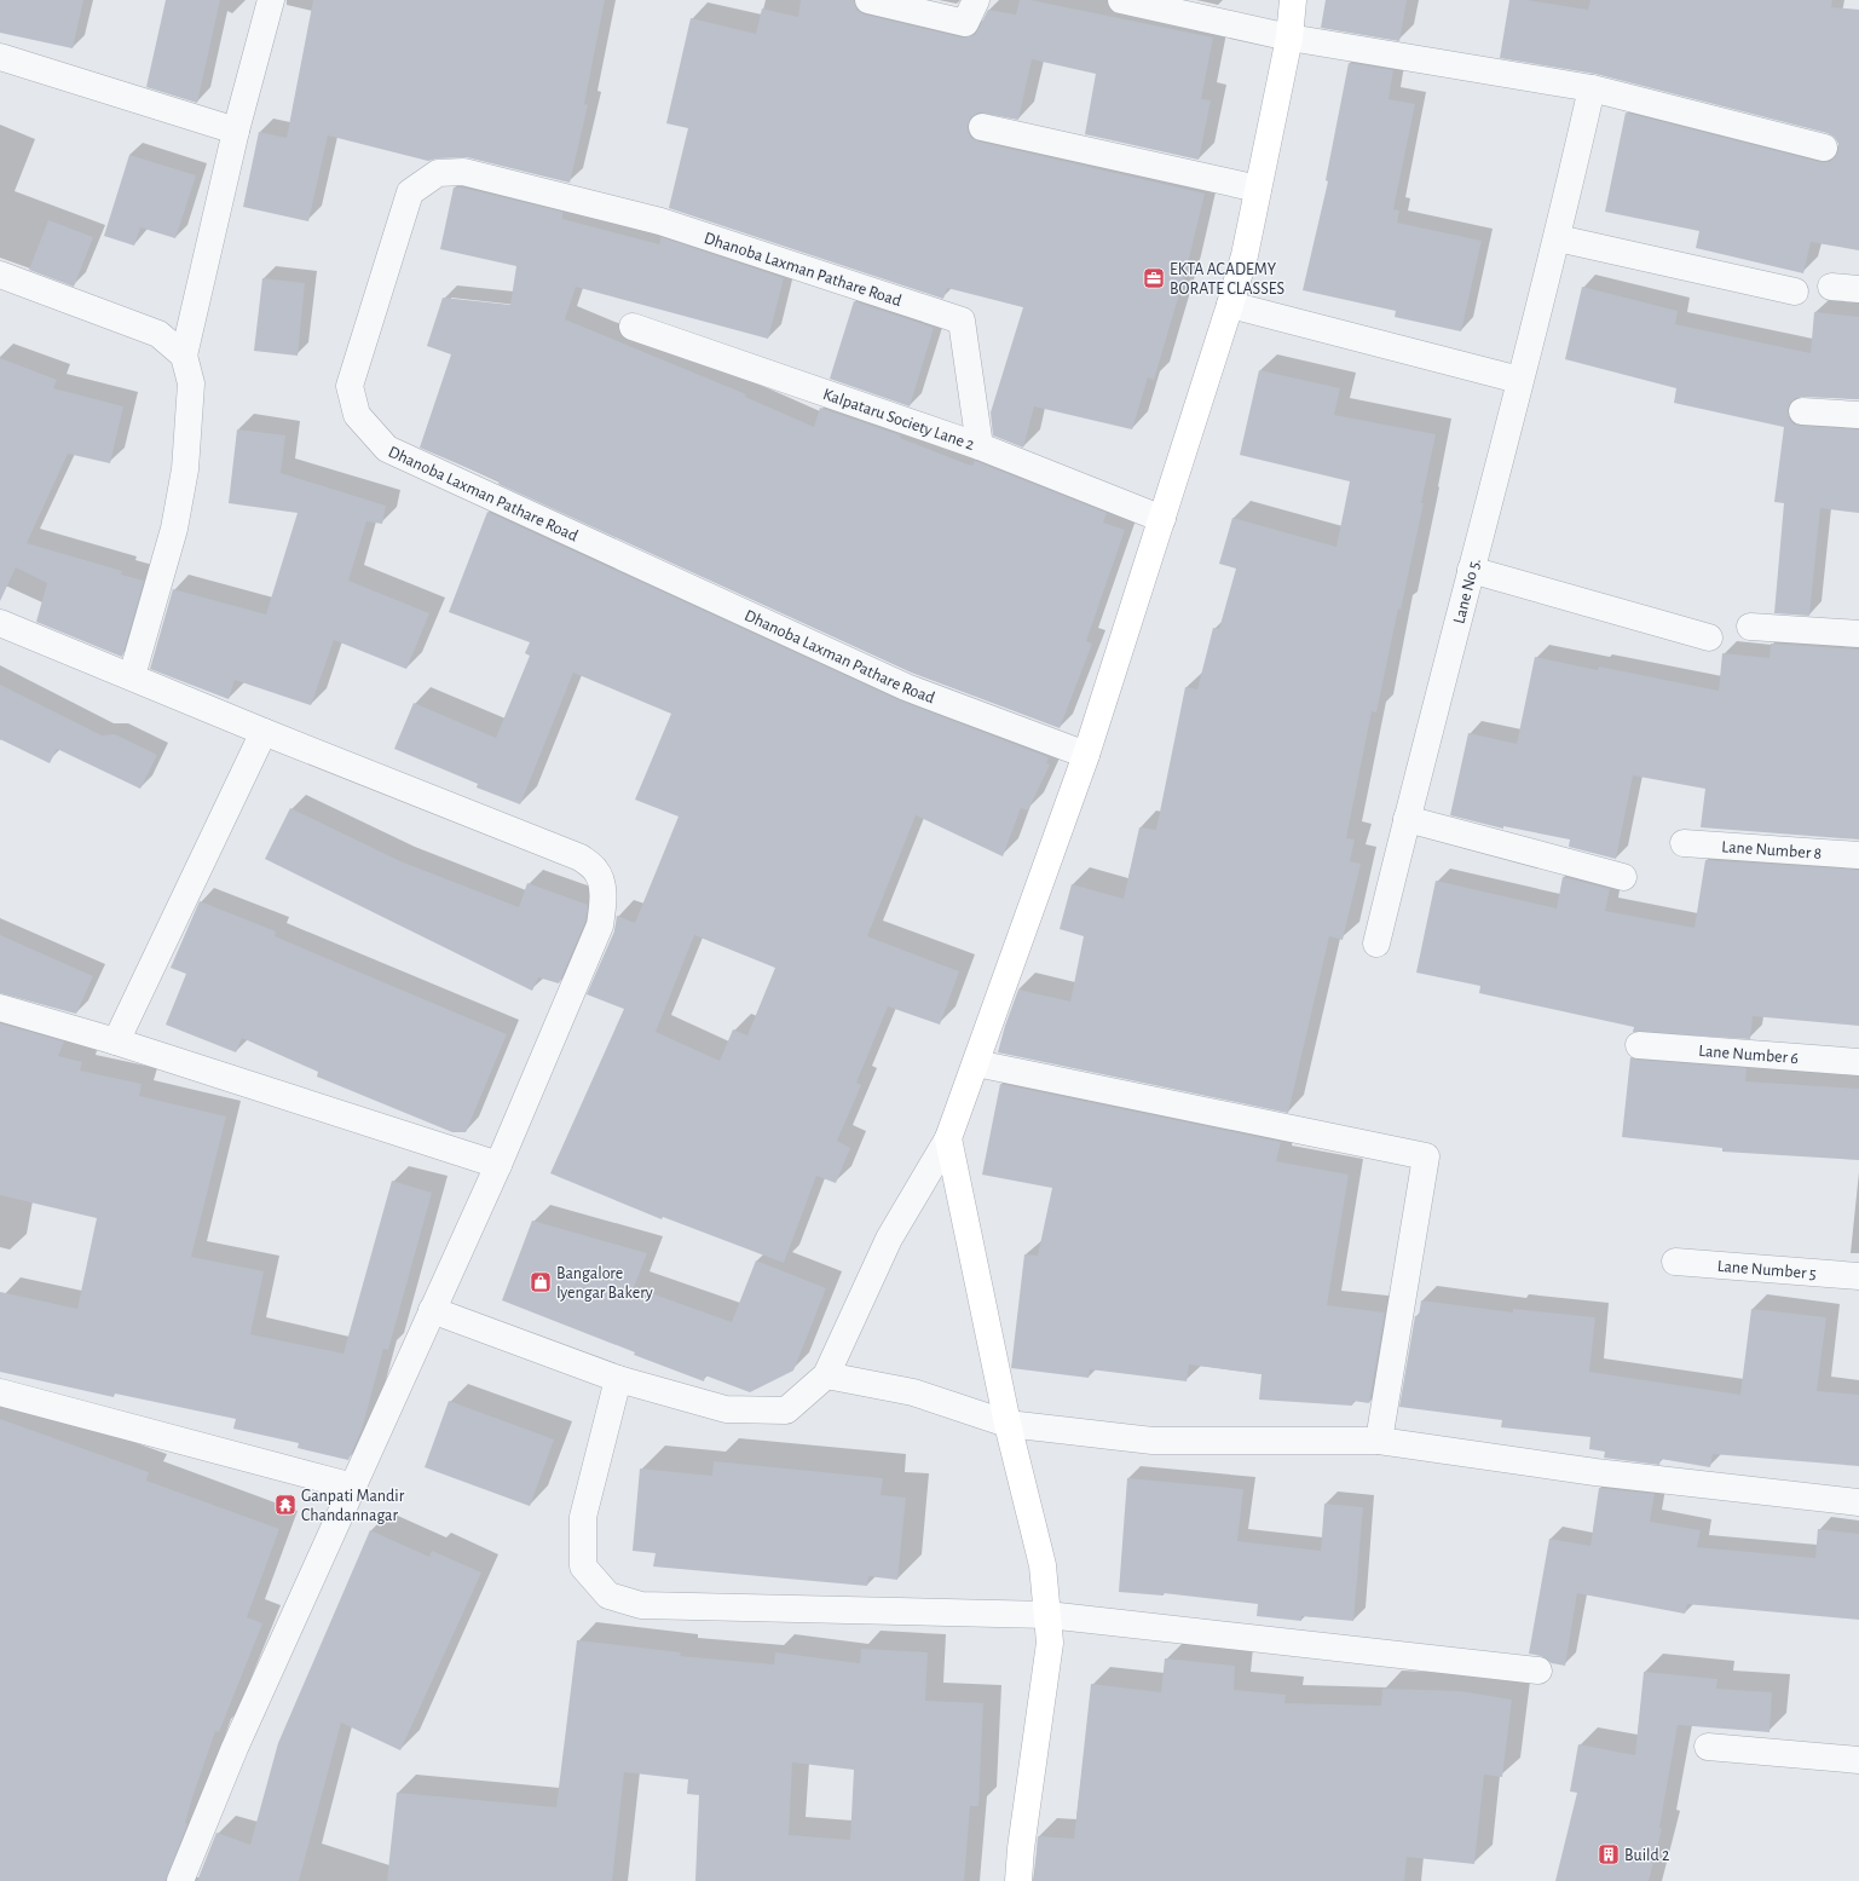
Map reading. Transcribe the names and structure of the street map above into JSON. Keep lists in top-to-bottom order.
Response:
{
  "streets": {
    "street": [
      "Dhanoba Laxman Pathare Road",
      "Kalpataru Society Lane 2",
      "Lane No 5.",
      "Lane Number 8",
      "Lane Number 6",
      "Lane Number 5"
    ]
  },
  "crossings": [
    ["Dhanoba Laxman Pathare Road", "Kalpataru Society Lane 2"]
  ],
  "places": {
    "office": ["EKTA ACADEMY BORATE CLASSES"],
    "shop": ["Bangalore Iyengar Bakery"],
    "temple": ["Ganpati Mandir Chandannagar"],
    "building": ["Build 2"]
  }
}
